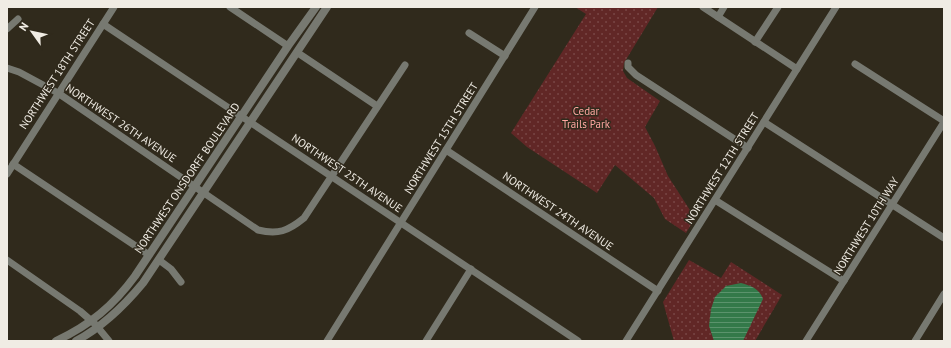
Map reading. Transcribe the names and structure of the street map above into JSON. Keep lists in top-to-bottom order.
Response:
{
  "streets": {
    "street": [
      "NORTHWEST 18TH STREET",
      "NORTHWEST 26TH AVENUE",
      "NORTHWEST 15TH STREET",
      "NORTHWEST 12TH STREET",
      "NORTHWEST 25TH AVENUE",
      "NORTHWEST ONSDORFF BOULEVARD",
      "NORTHWEST 24TH AVENUE",
      "NORTHWEST 10TH WAY"
    ]
  },
  "crossings": [
    ["NORTHWEST 18TH STREET", "NORTHWEST 26TH AVENUE"],
    ["NORTHWEST 18TH STREET", "NORTHWEST 25TH AVENUE"],
    ["NORTHWEST 26TH AVENUE", "NORTHWEST 25TH AVENUE"],
    ["NORTHWEST 26TH AVENUE", "NORTHWEST ONSDORFF BOULEVARD"],
    ["NORTHWEST 15TH STREET", "NORTHWEST 25TH AVENUE"],
    ["NORTHWEST 15TH STREET", "NORTHWEST 24TH AVENUE"],
    ["NORTHWEST 12TH STREET", "NORTHWEST 24TH AVENUE"],
    ["NORTHWEST 25TH AVENUE", "NORTHWEST ONSDORFF BOULEVARD"]
  ],
  "parks": ["Cedar Trails Park"],
  "north": "top left"
}
